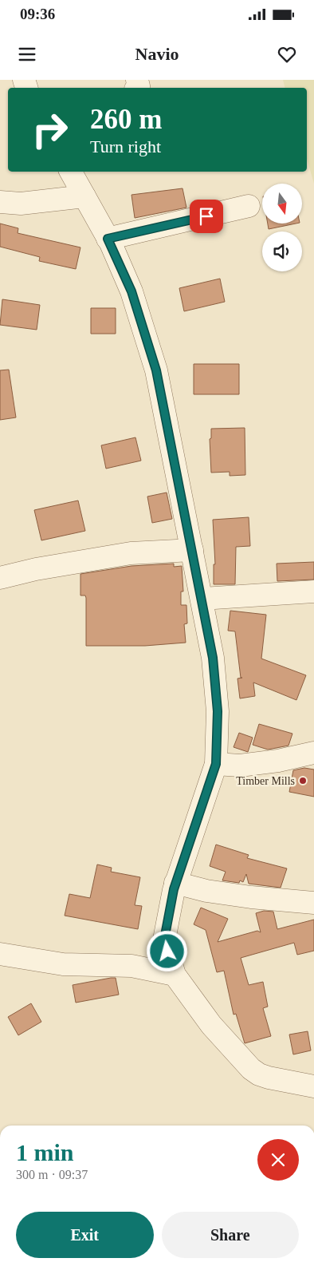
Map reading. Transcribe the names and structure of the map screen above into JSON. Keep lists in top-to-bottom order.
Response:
{
  "places": ["Timber Mills"],
  "north": "bottom",
  "page": {
    "status": "09:36",
    "header": "Navio",
    "turn": ["260 m", "Turn right"],
    "heading": ["1 min", "300 m · 09:37"],
    "buttons": ["Exit", "Share"]
  }
}
